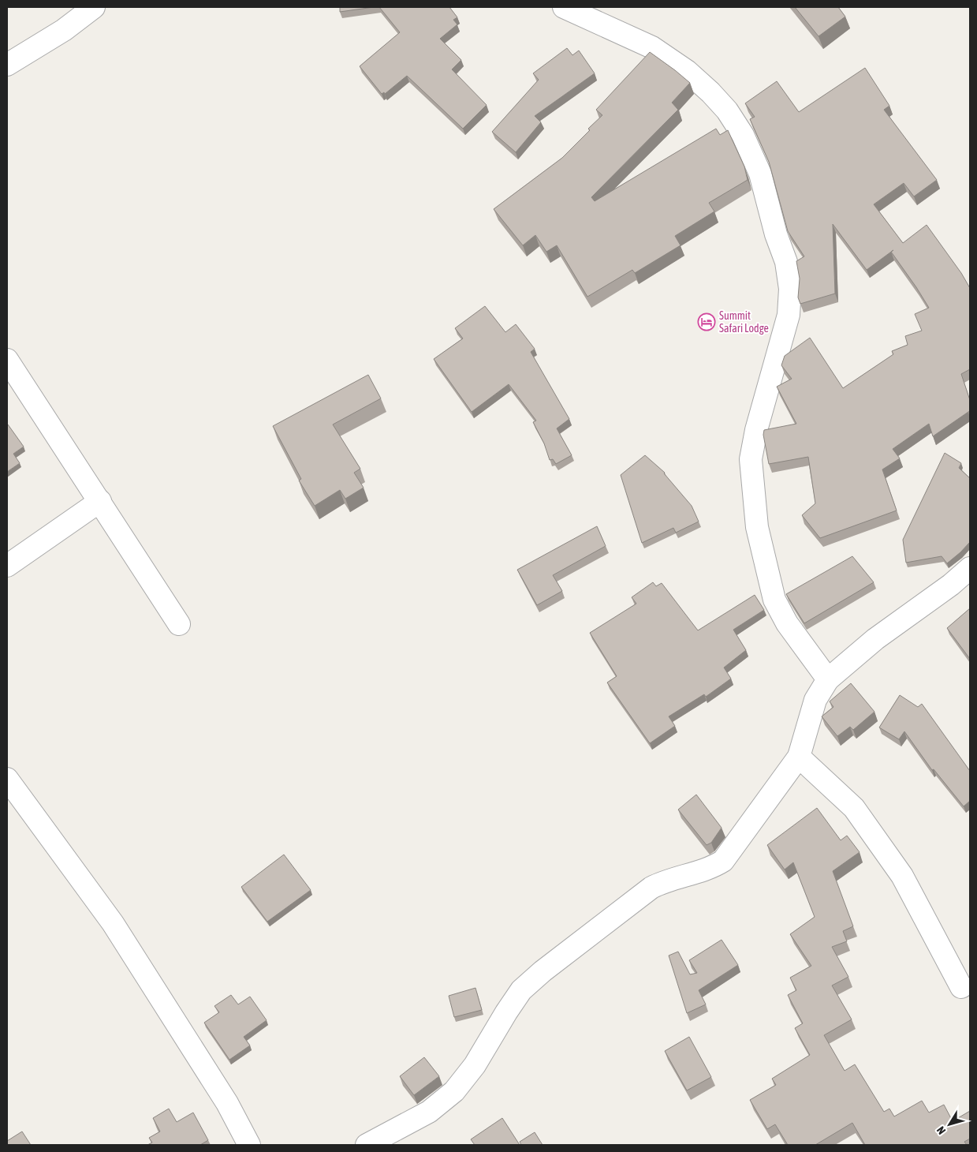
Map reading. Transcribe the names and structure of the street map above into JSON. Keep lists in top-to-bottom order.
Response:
{
  "places": {
    "hotel": ["Summit Safari Lodge"]
  },
  "north": "bottom left"
}
